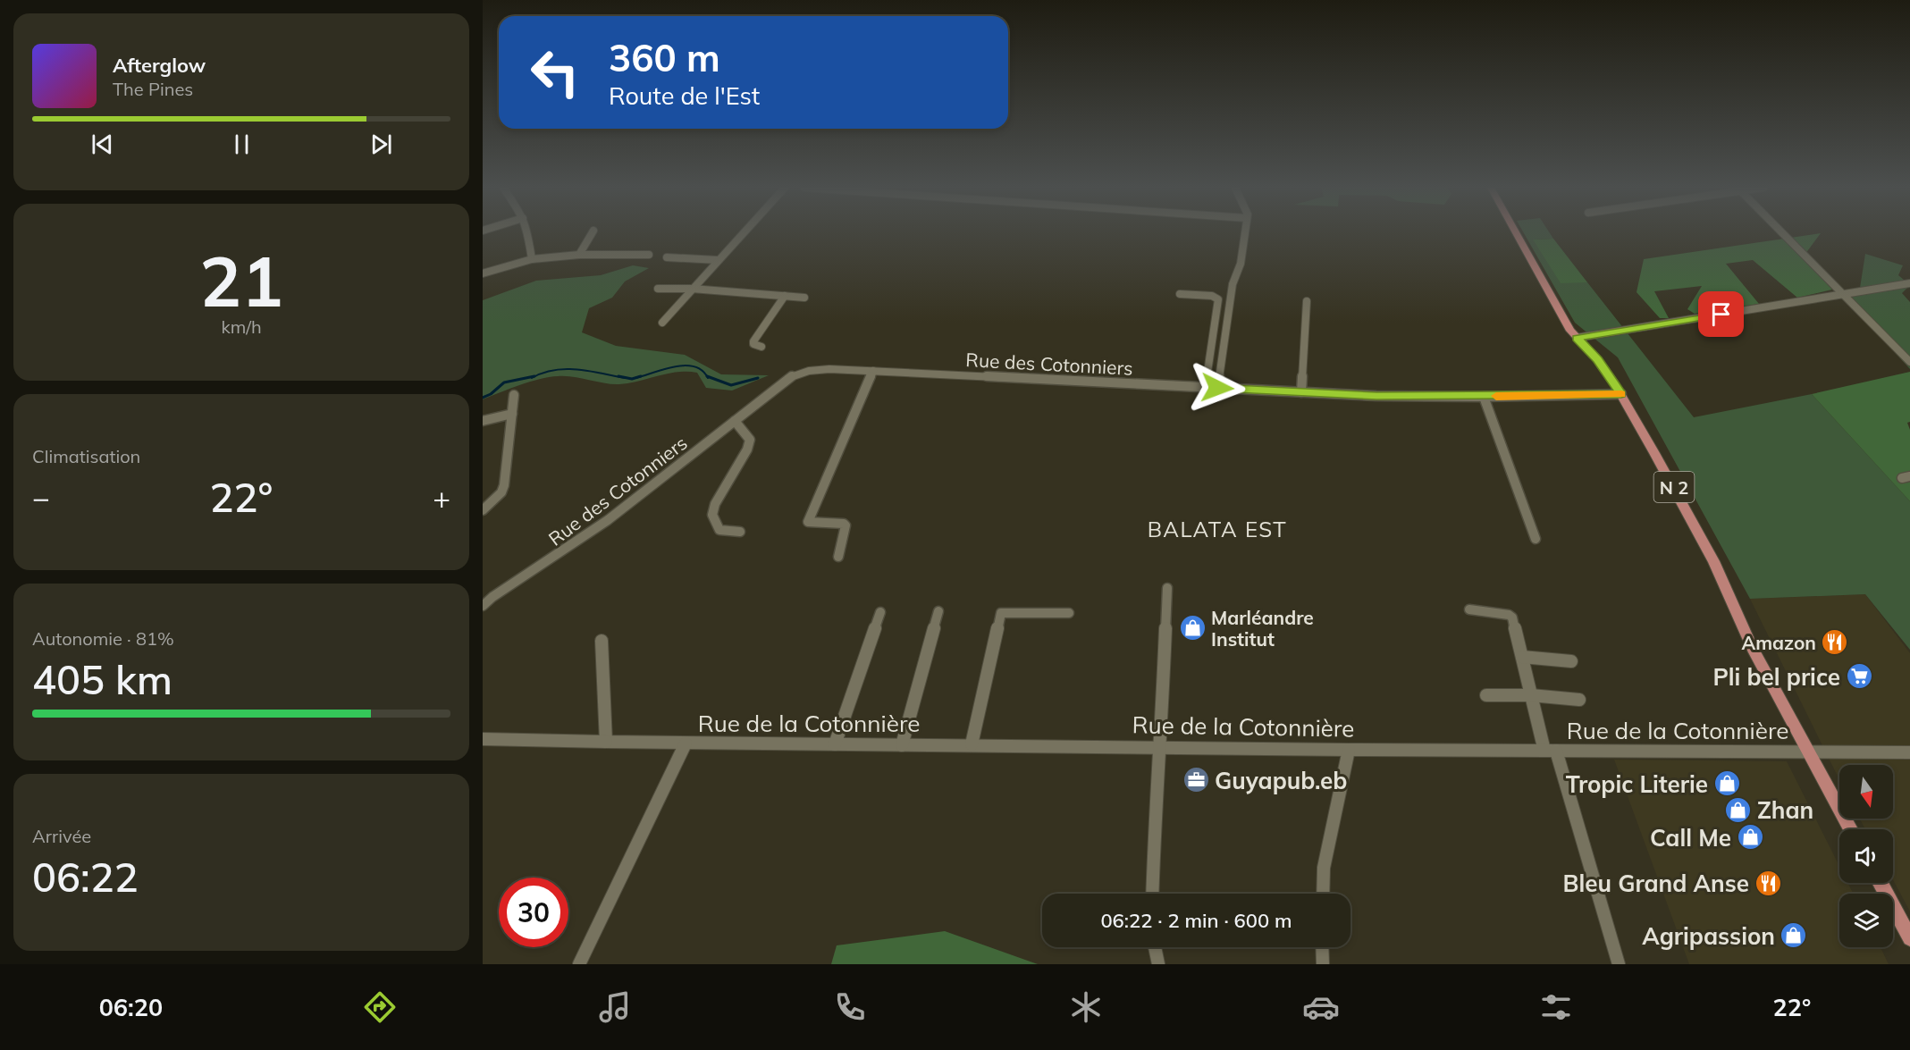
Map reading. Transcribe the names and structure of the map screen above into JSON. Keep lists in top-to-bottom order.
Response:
{
  "streets": {
    "main road": ["N 2"],
    "street": ["Rue des Cotonniers", "Rue de la Cotonnière"]
  },
  "crossings": [
    ["Rue des Cotonniers", "N 2"],
    ["N 2", "Rue de la Cotonnière"]
  ],
  "districts": ["BALATA EST"],
  "places": {
    "shop": [
      "Marléandre Institut",
      "Tropic Literie",
      "Zhan",
      "Call Me",
      "Agripassion"
    ],
    "restaurant": ["Amazon", "Bleu Grand Anse"],
    "supermarket": ["Pli bel price"],
    "office": ["Guyapub.eb"]
  },
  "north": "bottom",
  "page": {
    "turn": ["360 m", "Route de l'Est"],
    "song": ["Afterglow", "The Pines"],
    "tile": [
      ["21", "km/h"],
      "Climatisation",
      ["Autonomie · 81%", "405 km"],
      ["Arrivée", "06:22"]
    ],
    "heat": ["−", "22°", "+"],
    "limit": "30",
    "trip": "06:22 · 2 min · 600 m",
    "tabs": ["06:20", "22°"]
  }
}
